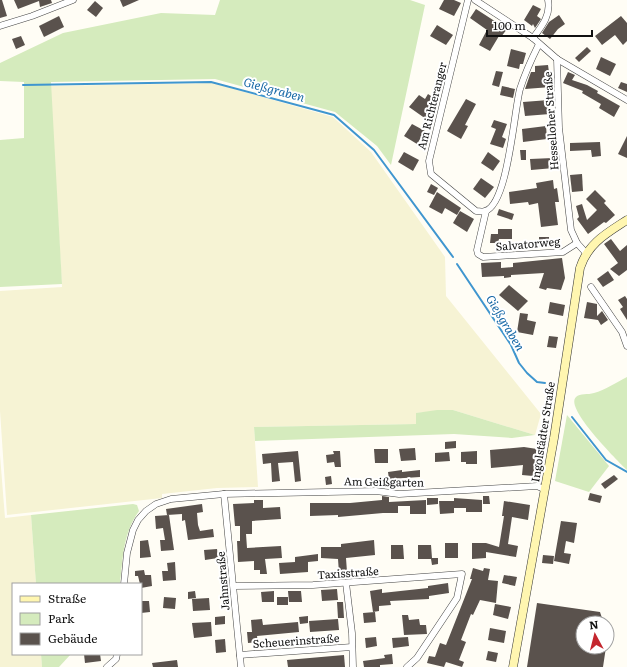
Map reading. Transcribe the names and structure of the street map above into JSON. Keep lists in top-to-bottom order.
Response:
{
  "streets": {
    "main road": ["Ingolstädter Straße"],
    "street": [
      "Am Richteranger",
      "Hesselloher Straße",
      "Salvatorweg",
      "Am Geißgarten",
      "Taxisstraße",
      "Jahnstraße",
      "Scheuerinstraße"
    ]
  },
  "crossings": [
    ["Am Richteranger", "Salvatorweg"],
    ["Hesselloher Straße", "Salvatorweg"],
    ["Hesselloher Straße", "Ingolstädter Straße"],
    ["Ingolstädter Straße", "Am Geißgarten"],
    ["Am Geißgarten", "Jahnstraße"],
    ["Taxisstraße", "Jahnstraße"],
    ["Jahnstraße", "Scheuerinstraße"]
  ],
  "water": ["Gießgraben"],
  "legend": ["Straße", "Park", "Gebäude"],
  "scale_bar": "100 m",
  "north": "top"
}
